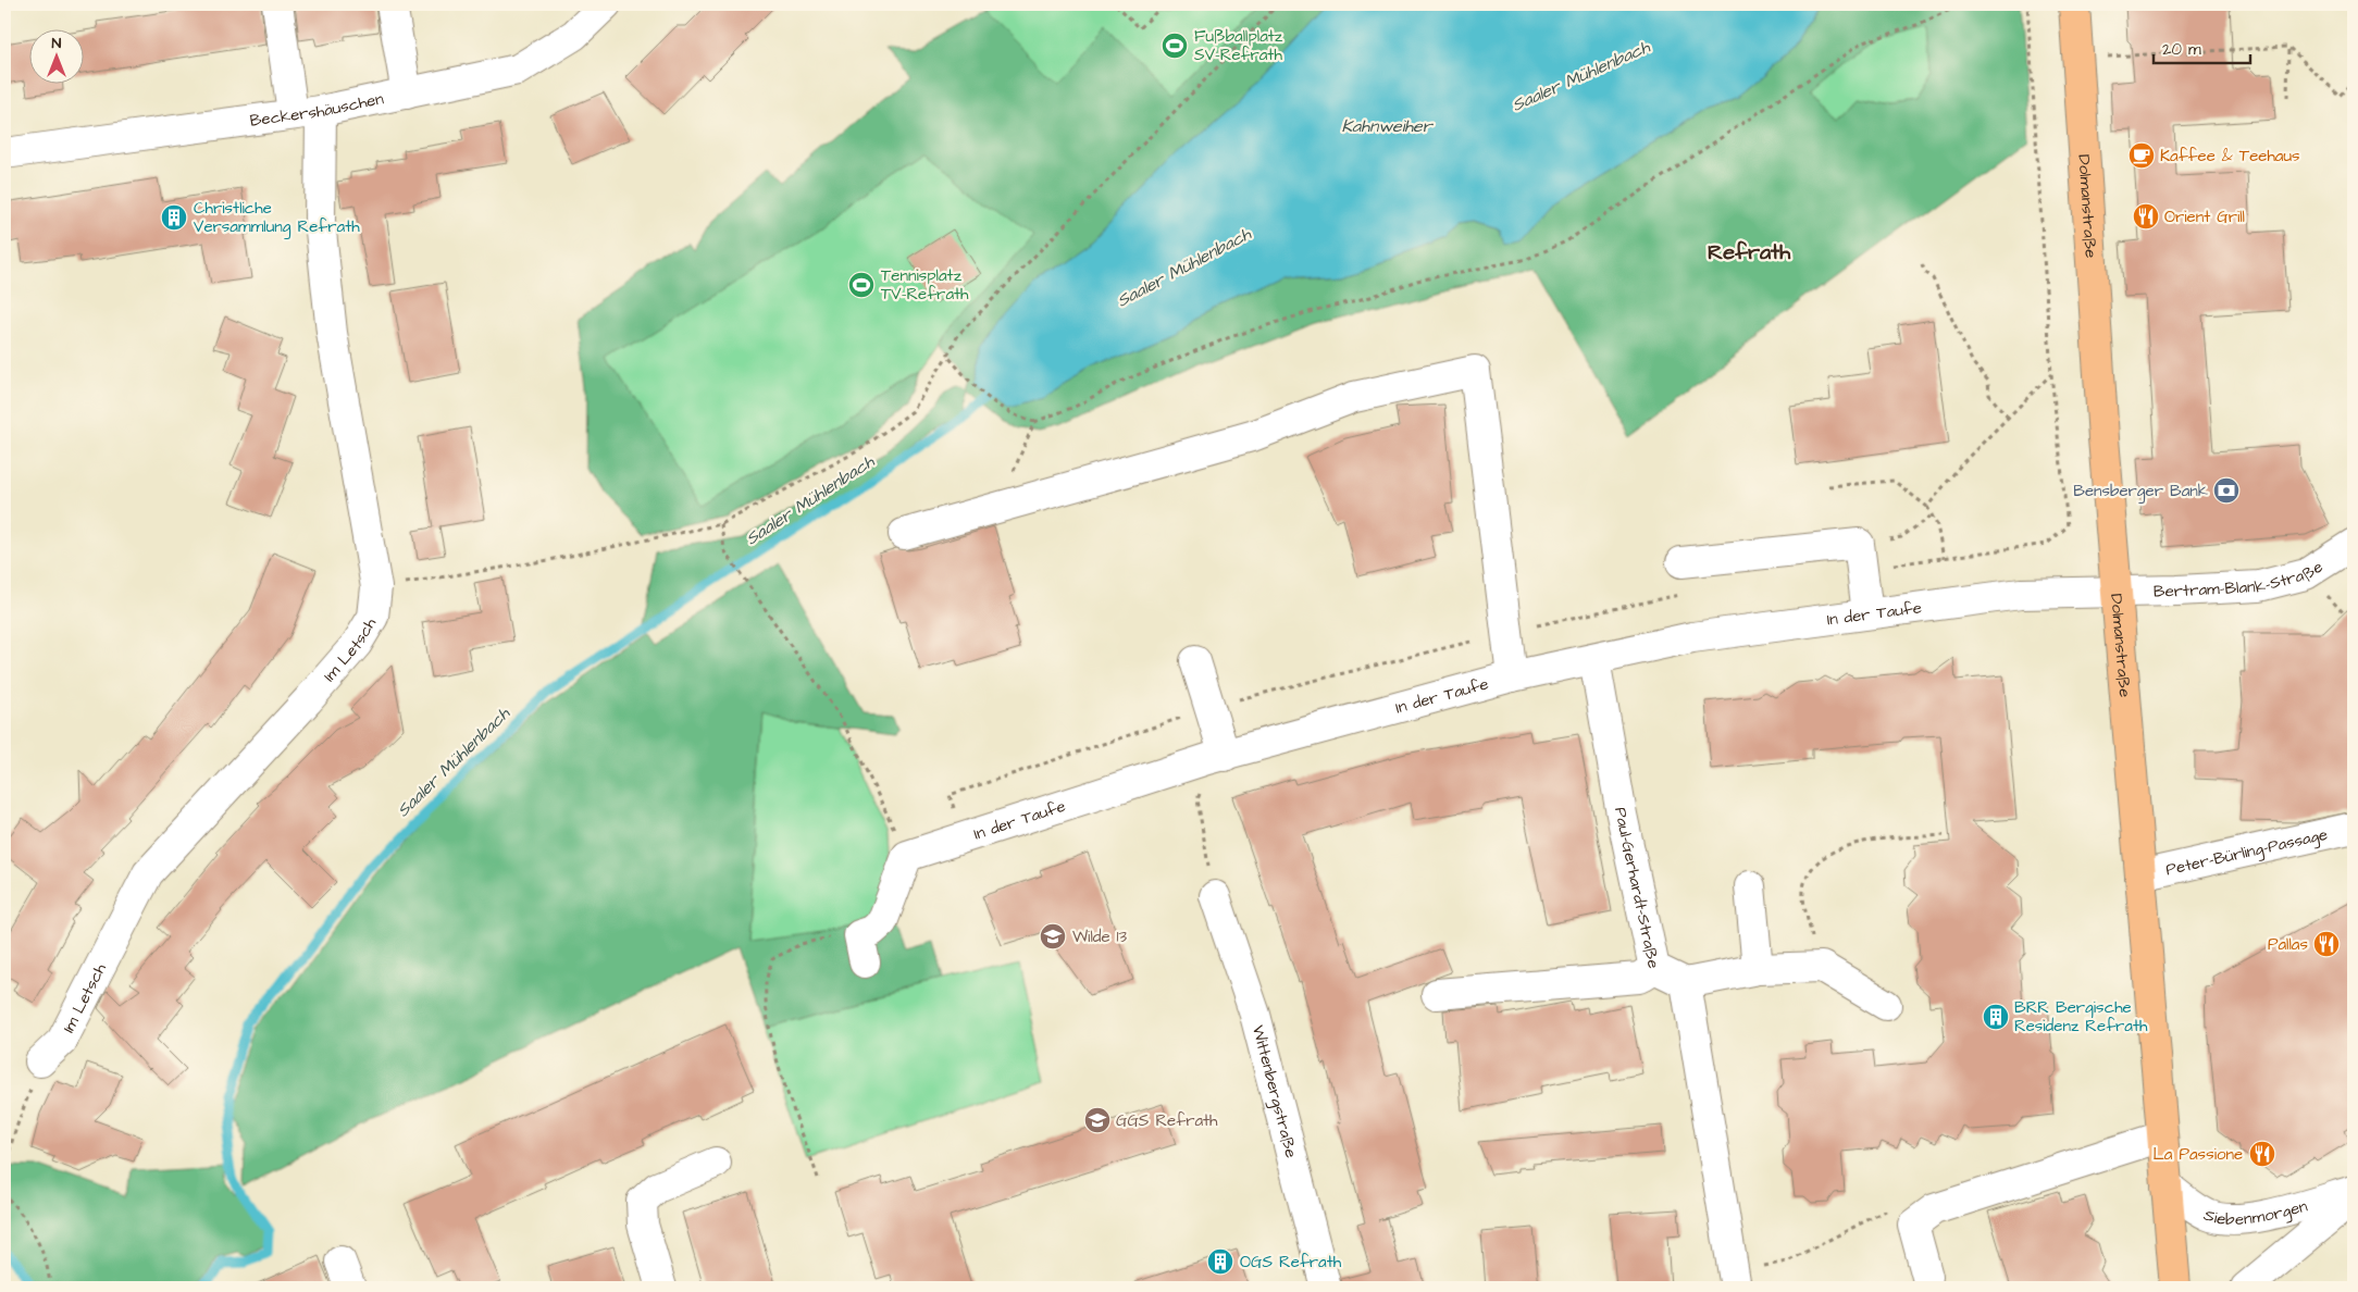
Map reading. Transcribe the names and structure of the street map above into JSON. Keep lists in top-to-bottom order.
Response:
{
  "streets": {
    "main road": ["Dolmanstraße"],
    "street": [
      "Beckershäuschen",
      "Bertram-Blank-Straße",
      "In der Taufe",
      "Im Letsch",
      "Peter-Bürling-Passage",
      "Paul-Gerhardt-Straße",
      "Wittenbergstraße",
      "Siebenmorgen"
    ]
  },
  "crossings": [
    ["Beckershäuschen", "Im Letsch"],
    ["Dolmanstraße", "Bertram-Blank-Straße"],
    ["Dolmanstraße", "In der Taufe"],
    ["Dolmanstraße", "Peter-Bürling-Passage"],
    ["Dolmanstraße", "Siebenmorgen"],
    ["Bertram-Blank-Straße", "In der Taufe"],
    ["In der Taufe", "Paul-Gerhardt-Straße"]
  ],
  "districts": ["Refrath"],
  "water": ["Saaler Mühlenbach", "Kahnweiher"],
  "places": {
    "sports": ["Fußballplatz SV-Refrath", "Tennisplatz TV-Refrath"],
    "cafe": ["Kaffee & Teehaus"],
    "restaurant": ["Orient Grill", "Pallas", "La Passione"],
    "building": ["Christliche Versammlung Refrath", "BRR Bergische Residenz Refrath", "OGS Refrath"],
    "bank": ["Bensberger Bank"],
    "school or university": ["Wilde 13", "GGS Refrath"]
  },
  "scale_bar": "20 m",
  "north": "top"
}
